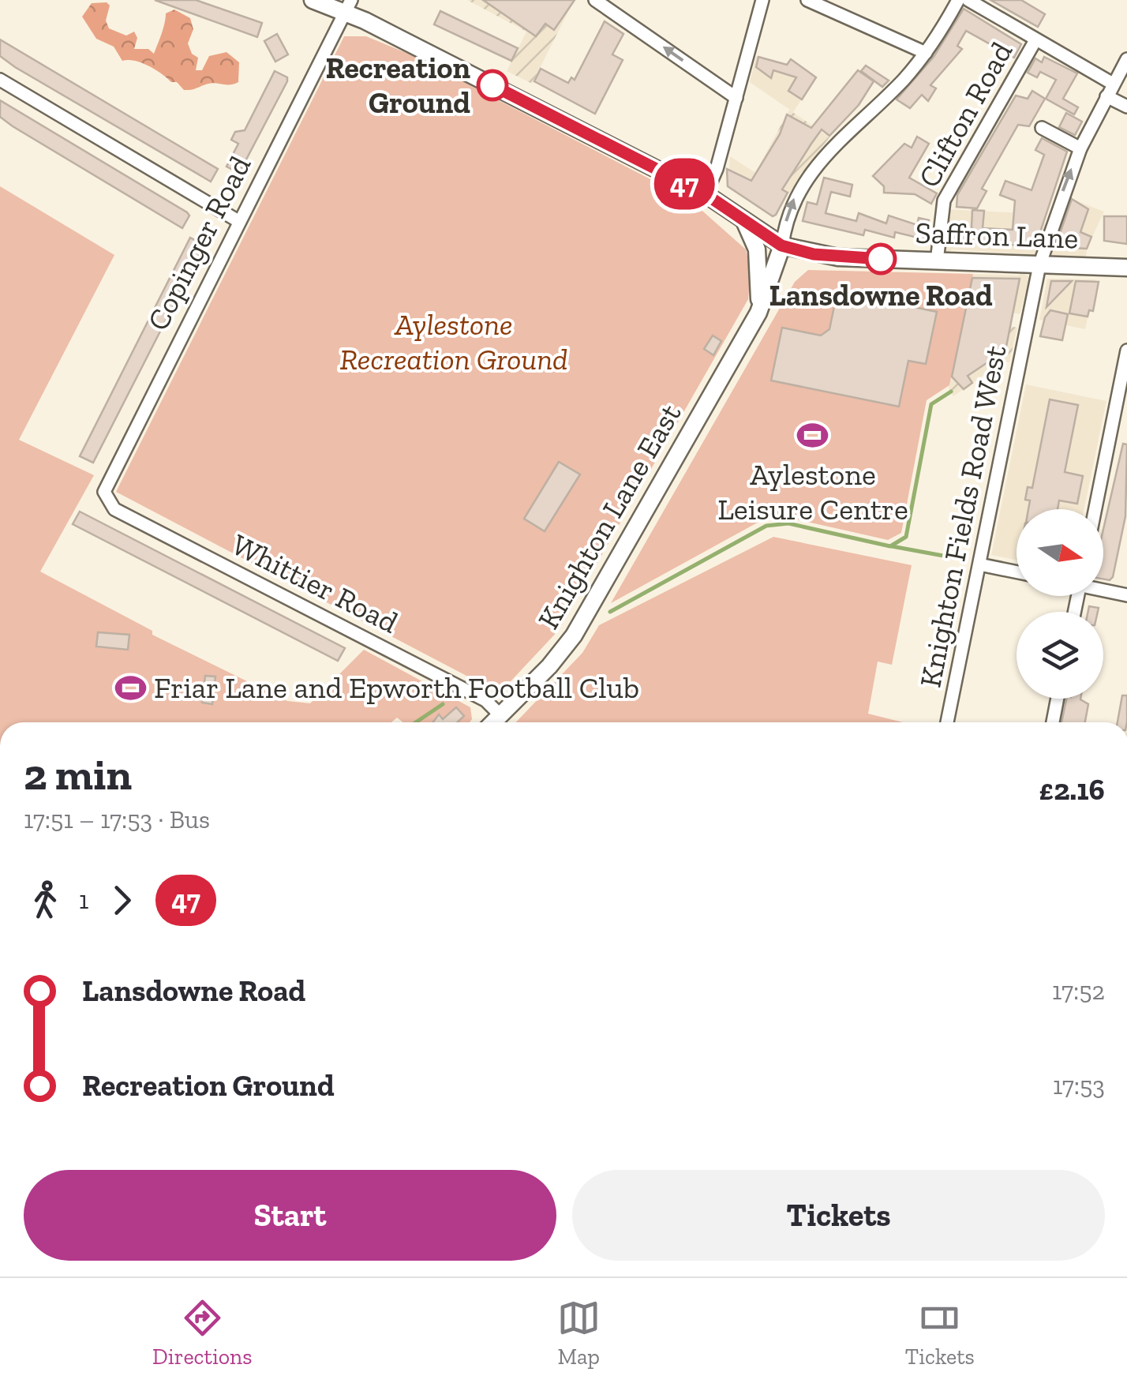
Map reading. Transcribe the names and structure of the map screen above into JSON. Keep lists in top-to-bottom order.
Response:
{
  "streets": {
    "main road": ["Saffron Lane", "Knighton Lane East"],
    "street": [
      "Clifton Road",
      "Copinger Road",
      "Knighton Fields Road West",
      "Whittier Road"
    ]
  },
  "crossings": [
    ["Clifton Road", "Saffron Lane"],
    ["Saffron Lane", "Copinger Road"],
    ["Saffron Lane", "Knighton Lane East"],
    ["Saffron Lane", "Knighton Fields Road West"],
    ["Copinger Road", "Whittier Road"],
    ["Knighton Lane East", "Whittier Road"]
  ],
  "parks": ["Aylestone Recreation Ground"],
  "places": {
    "other": ["Recreation Ground", "Lansdowne Road"],
    "sports": ["Aylestone Leisure Centre", "Friar Lane and Epworth Football Club"]
  },
  "lines": ["bus line 47"],
  "north": "right",
  "page": {
    "on_map": "47",
    "heading": ["2 min", "17:51 – 17:53 · Bus", "£2.16"],
    "legs": ["1", "47"],
    "list": [
      {
        "name": "Lansdowne Road",
        "value": "17:52"
      },
      {
        "name": "Recreation Ground",
        "value": "17:53"
      }
    ],
    "buttons": ["Start", "Tickets"],
    "tabs": ["Directions", "Map", "Tickets"]
  }
}
